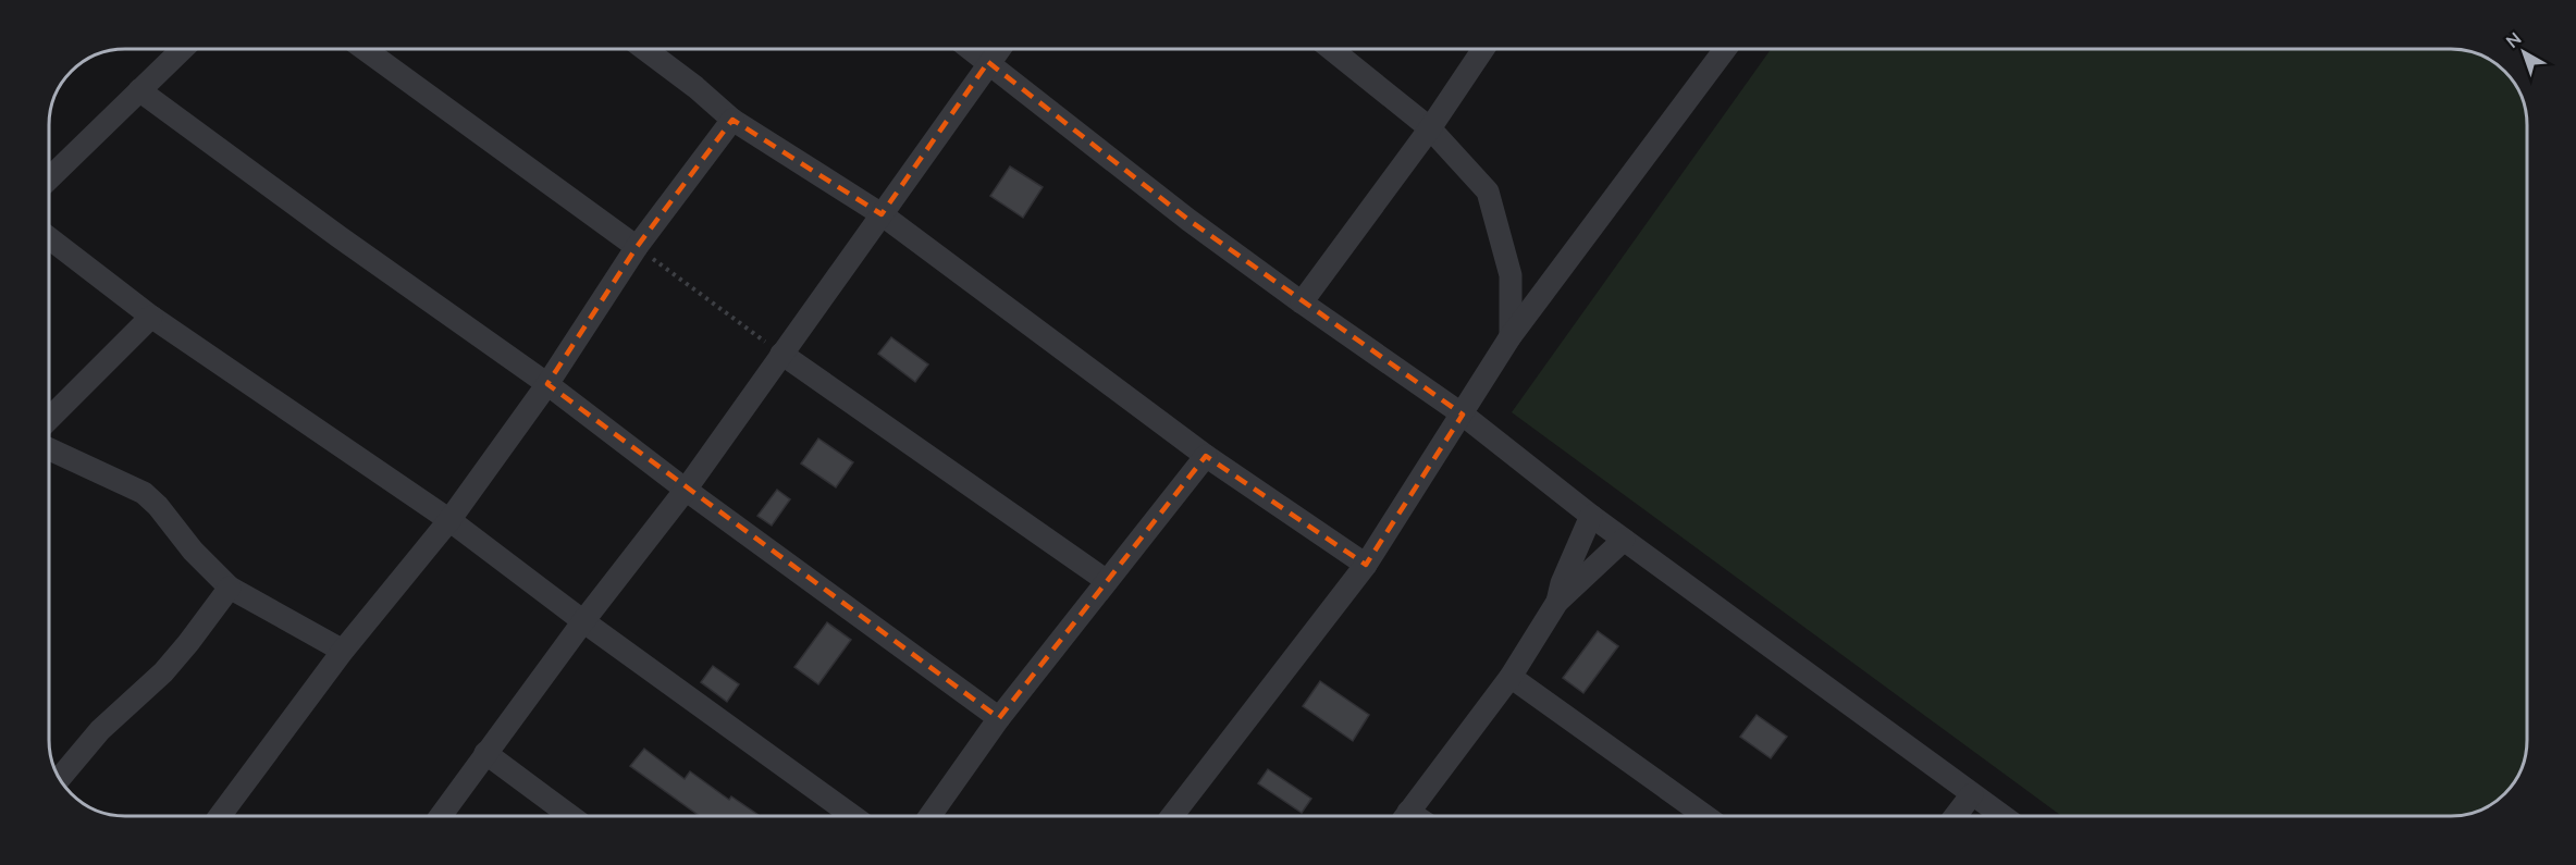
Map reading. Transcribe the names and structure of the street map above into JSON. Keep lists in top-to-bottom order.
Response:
{
  "north": "top left"
}
